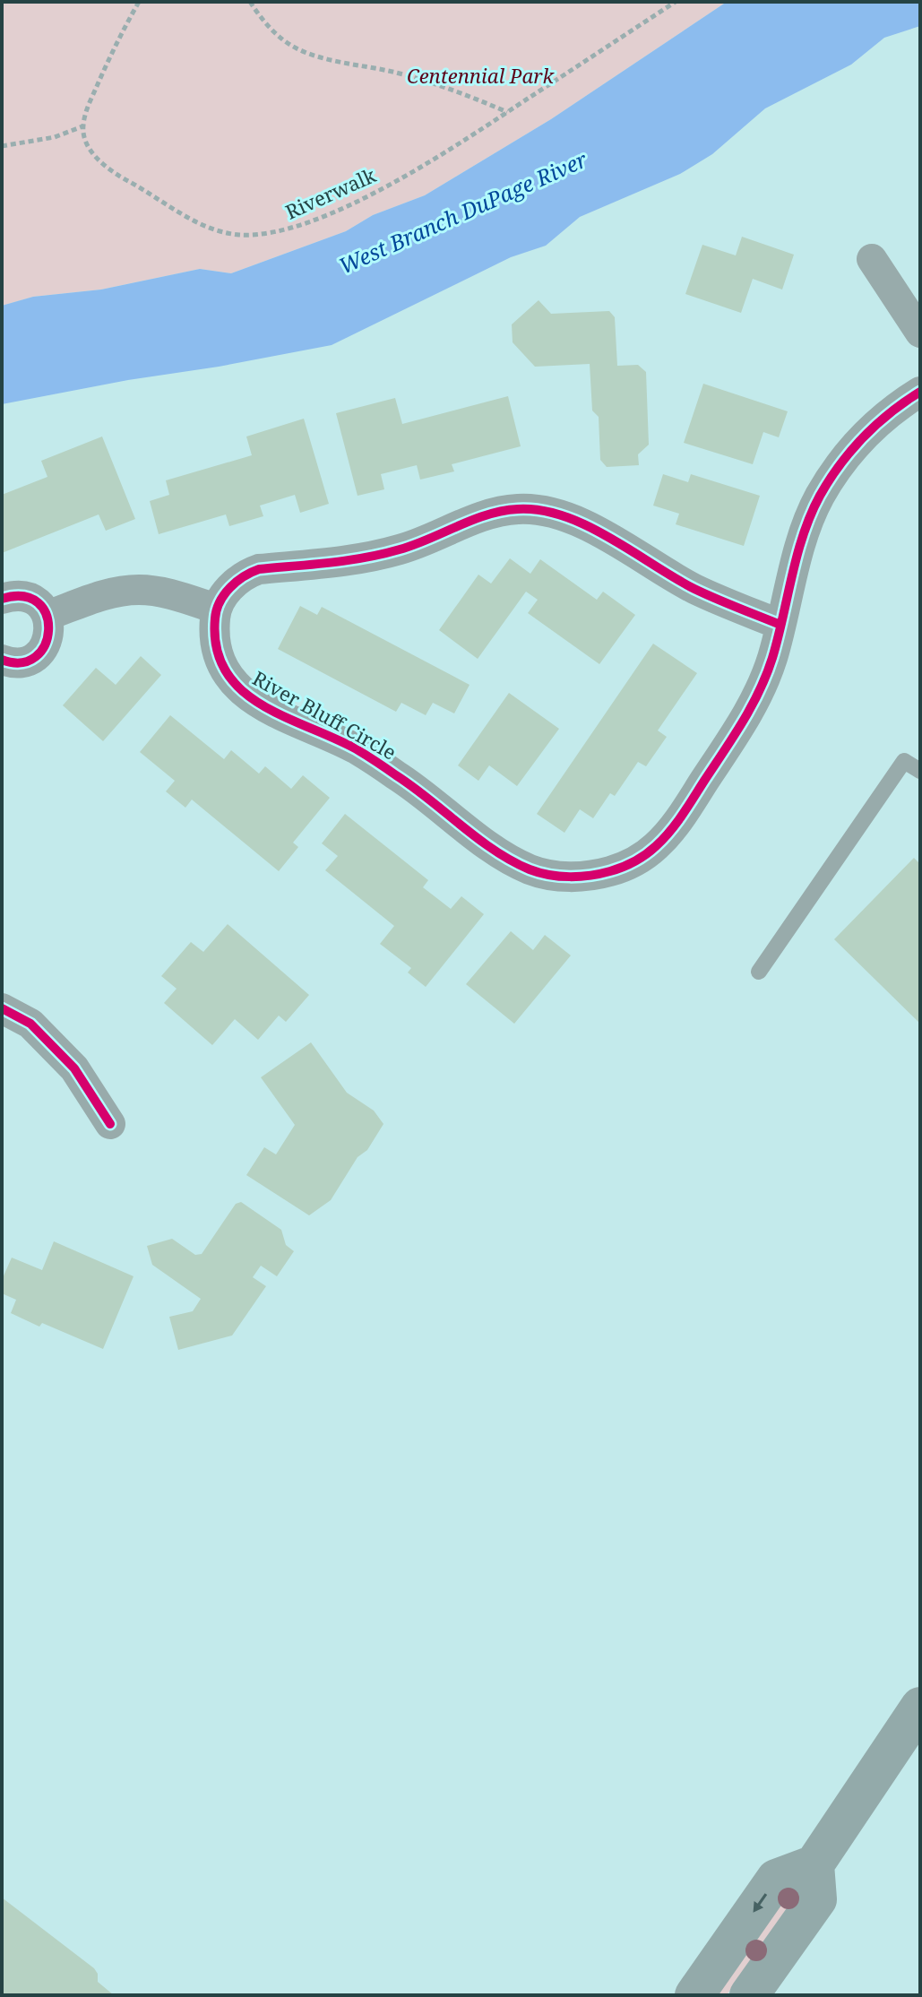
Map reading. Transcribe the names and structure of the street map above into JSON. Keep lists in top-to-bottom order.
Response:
{
  "streets": {
    "street": ["River Bluff Circle"],
    "path": ["Riverwalk"]
  },
  "water": ["West Branch DuPage River"],
  "parks": ["Centennial Park"]
}
